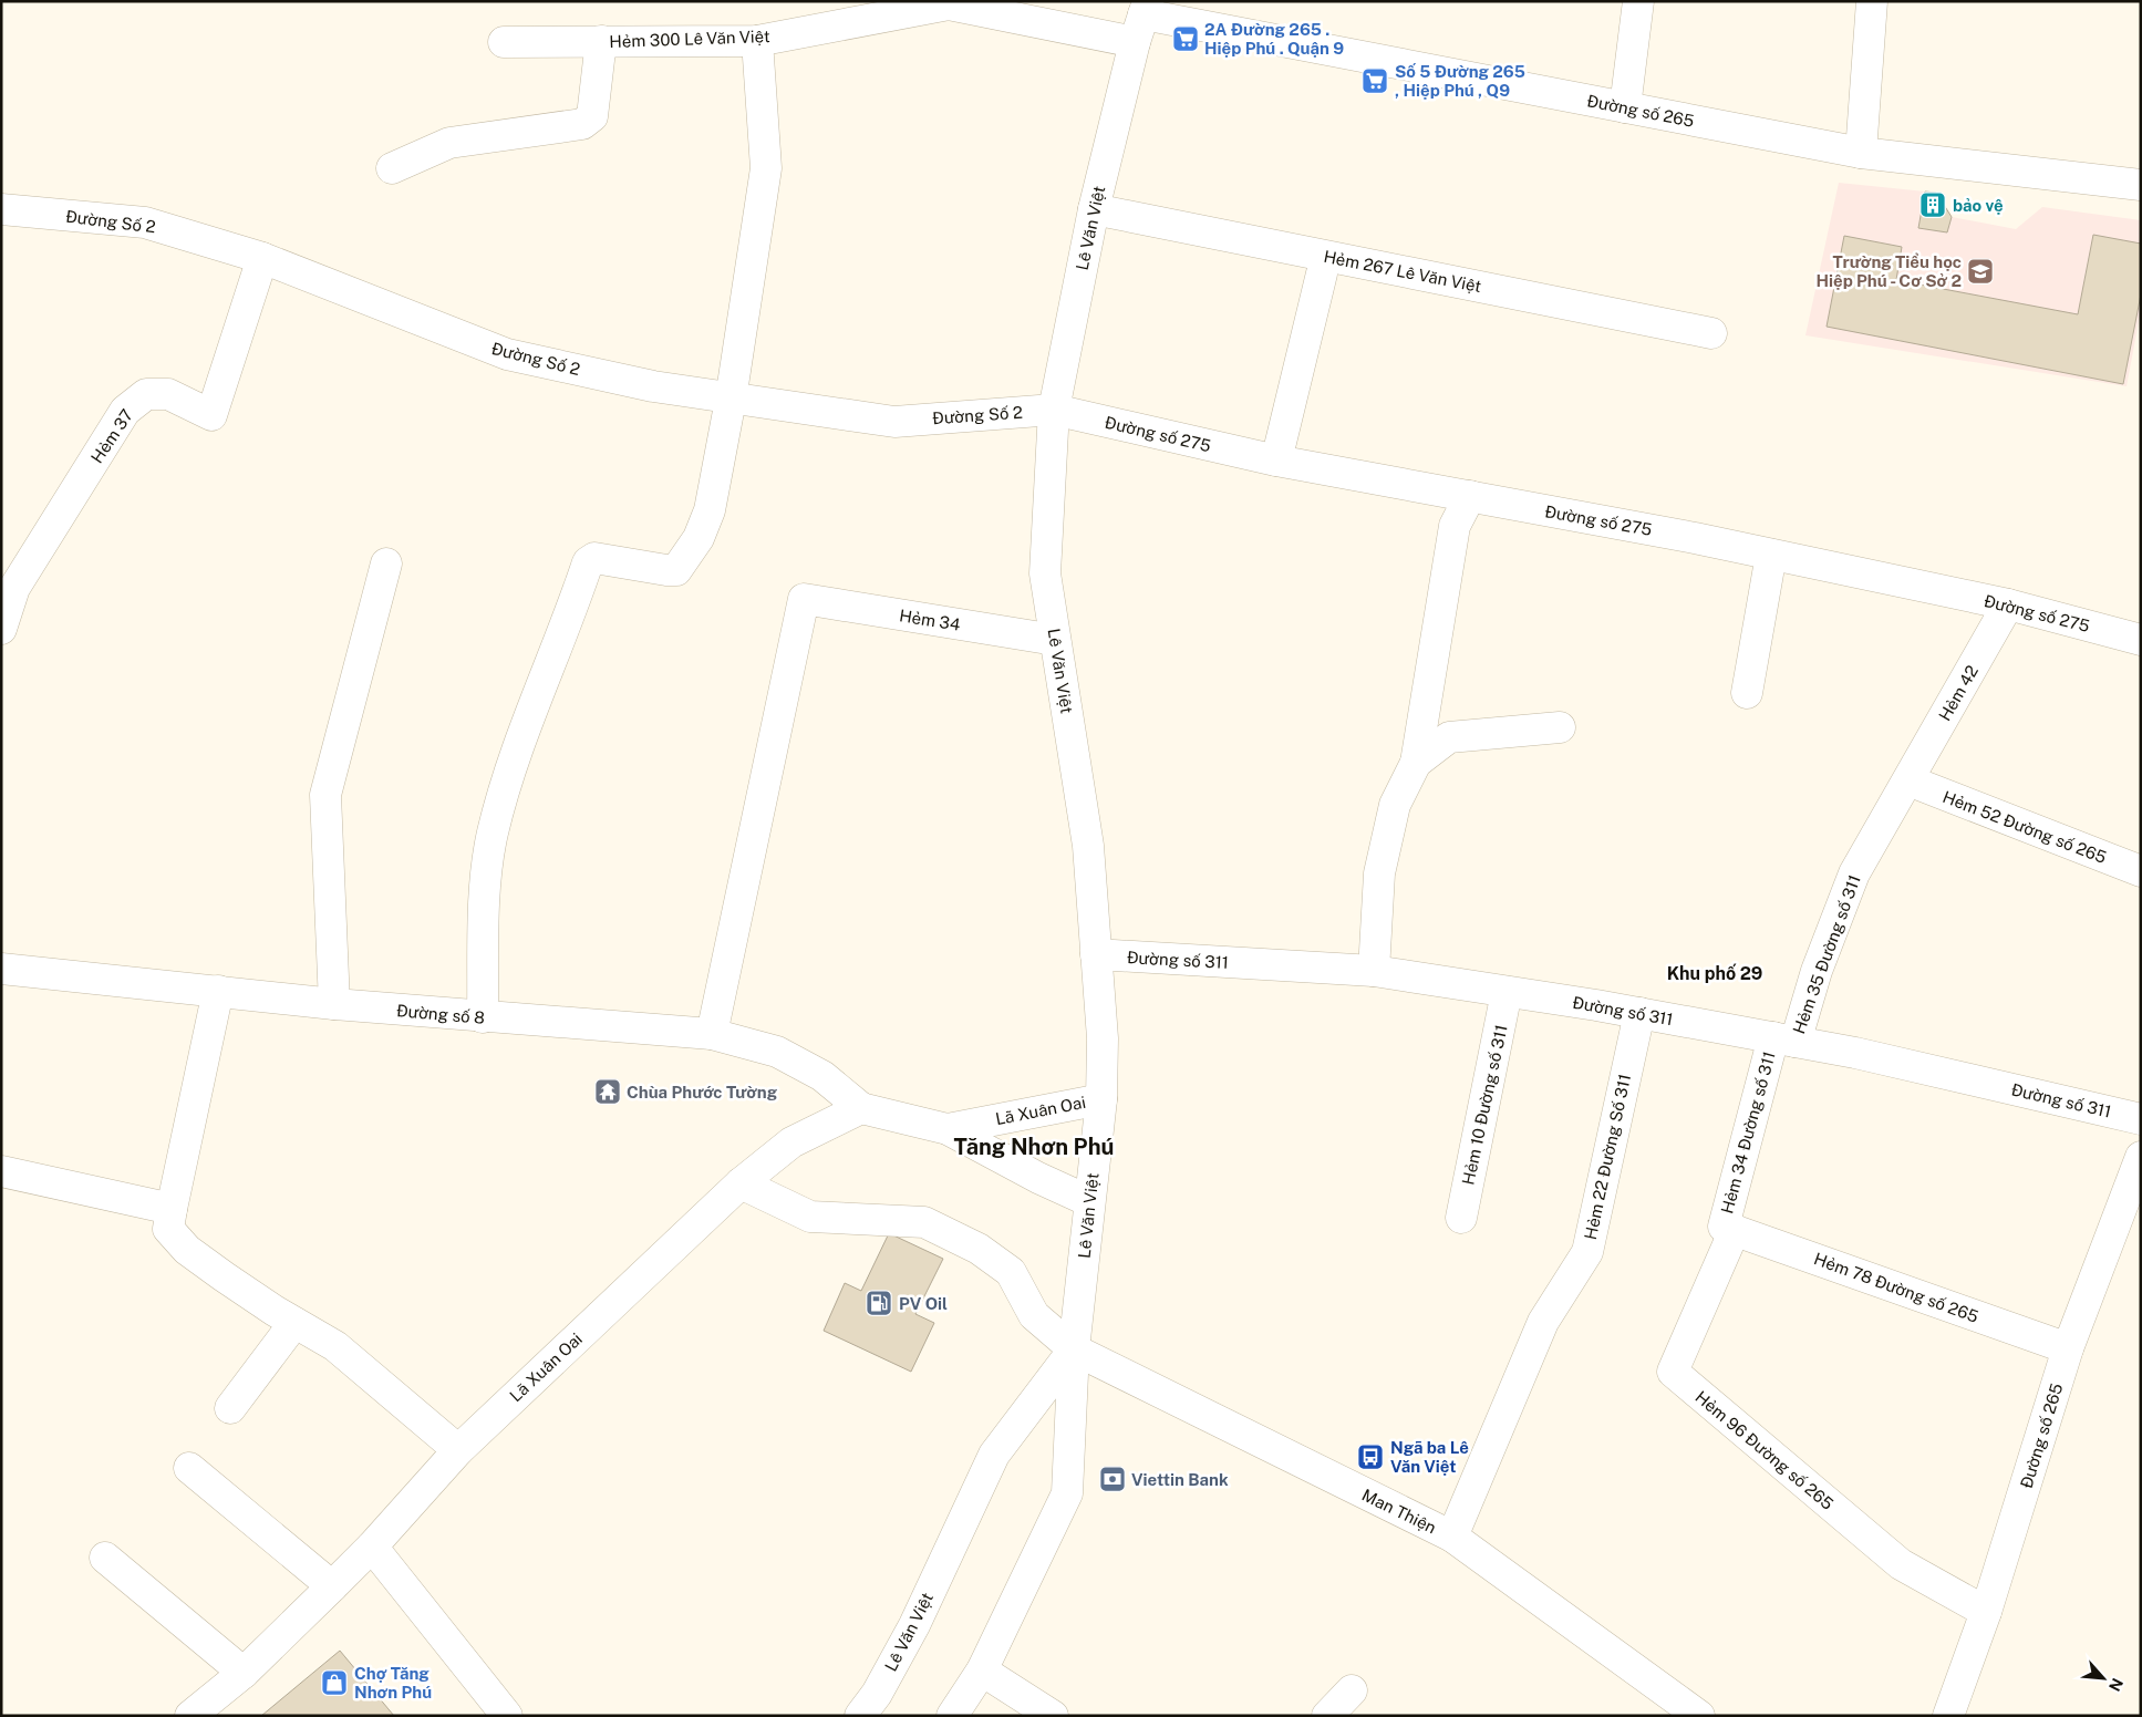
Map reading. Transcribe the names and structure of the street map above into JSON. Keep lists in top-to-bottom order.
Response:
{
  "streets": {
    "street": [
      "Hẻm 300 Lê Văn Việt",
      "Đường số 265",
      "Đường Số 2",
      "Lê Văn Việt",
      "Hẻm 267 Lê Văn Việt",
      "Đường số 275",
      "Hẻm 37",
      "Hẻm 34",
      "Hẻm 42",
      "Hẻm 52 Đường số 265",
      "Hẻm 35 Đường số 311",
      "Đường số 311",
      "Đường số 8",
      "Hẻm 10 Đường số 311",
      "Lã Xuân Oai",
      "Hẻm 34 Đường số 311",
      "Hẻm 22 Đường Số 311",
      "Hẻm 78 Đường số 265",
      "Hẻm 96 Đường số 265",
      "Man Thiện"
    ]
  },
  "crossings": [
    ["Hẻm 300 Lê Văn Việt", "Đường số 265"],
    ["Hẻm 300 Lê Văn Việt", "Lê Văn Việt"],
    ["Đường số 265", "Lê Văn Việt"],
    ["Đường số 265", "Hẻm 78 Đường số 265"],
    ["Đường số 265", "Hẻm 96 Đường số 265"],
    ["Đường Số 2", "Lê Văn Việt"],
    ["Đường Số 2", "Đường số 275"],
    ["Đường Số 2", "Hẻm 37"],
    ["Lê Văn Việt", "Hẻm 267 Lê Văn Việt"],
    ["Lê Văn Việt", "Đường số 275"],
    ["Lê Văn Việt", "Hẻm 34"],
    ["Lê Văn Việt", "Đường số 311"],
    ["Lê Văn Việt", "Lã Xuân Oai"],
    ["Lê Văn Việt", "Man Thiện"],
    ["Đường số 275", "Hẻm 42"],
    ["Hẻm 34", "Đường số 8"],
    ["Hẻm 42", "Hẻm 52 Đường số 265"],
    ["Hẻm 42", "Hẻm 35 Đường số 311"],
    ["Hẻm 52 Đường số 265", "Hẻm 35 Đường số 311"],
    ["Hẻm 35 Đường số 311", "Đường số 311"],
    ["Hẻm 35 Đường số 311", "Hẻm 34 Đường số 311"],
    ["Đường số 311", "Hẻm 10 Đường số 311"],
    ["Đường số 311", "Hẻm 34 Đường số 311"],
    ["Đường số 311", "Hẻm 22 Đường Số 311"],
    ["Đường số 8", "Lã Xuân Oai"],
    ["Lã Xuân Oai", "Man Thiện"],
    ["Hẻm 34 Đường số 311", "Hẻm 78 Đường số 265"],
    ["Hẻm 34 Đường số 311", "Hẻm 96 Đường số 265"],
    ["Hẻm 22 Đường Số 311", "Man Thiện"],
    ["Hẻm 78 Đường số 265", "Hẻm 96 Đường số 265"]
  ],
  "districts": ["Khu phố 29", "Tăng Nhơn Phú"],
  "places": {
    "supermarket": ["2A Đường 265 . Hiệp Phú . Quận 9", "Số 5 Đường 265 , Hiệp Phú , Q9"],
    "building": ["bảo vệ"],
    "school or university": ["Trường Tiểu học Hiệp Phú - Cơ Sở 2"],
    "temple": ["Chùa Phước Tường"],
    "fuel station": ["PV Oil"],
    "bus stop": ["Ngã ba Lê Văn Việt"],
    "bank": ["Viettin Bank"],
    "shop": ["Chợ Tăng Nhơn Phú"]
  },
  "north": "bottom right"
}
